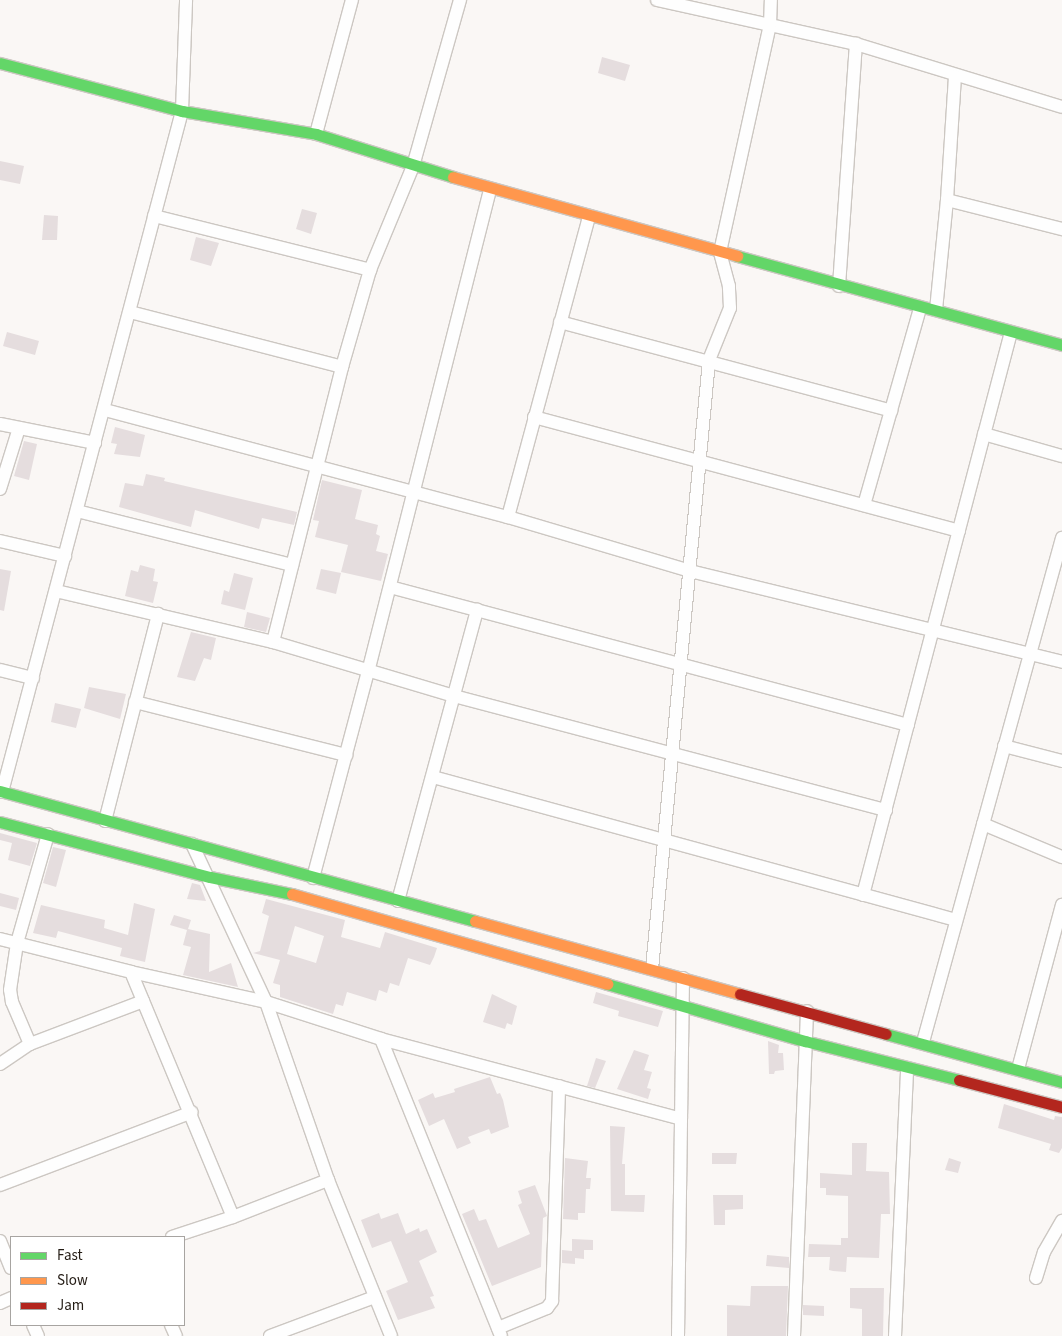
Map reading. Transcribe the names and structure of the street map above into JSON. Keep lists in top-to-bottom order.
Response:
{
  "legend": ["Fast", "Slow", "Jam"]
}
